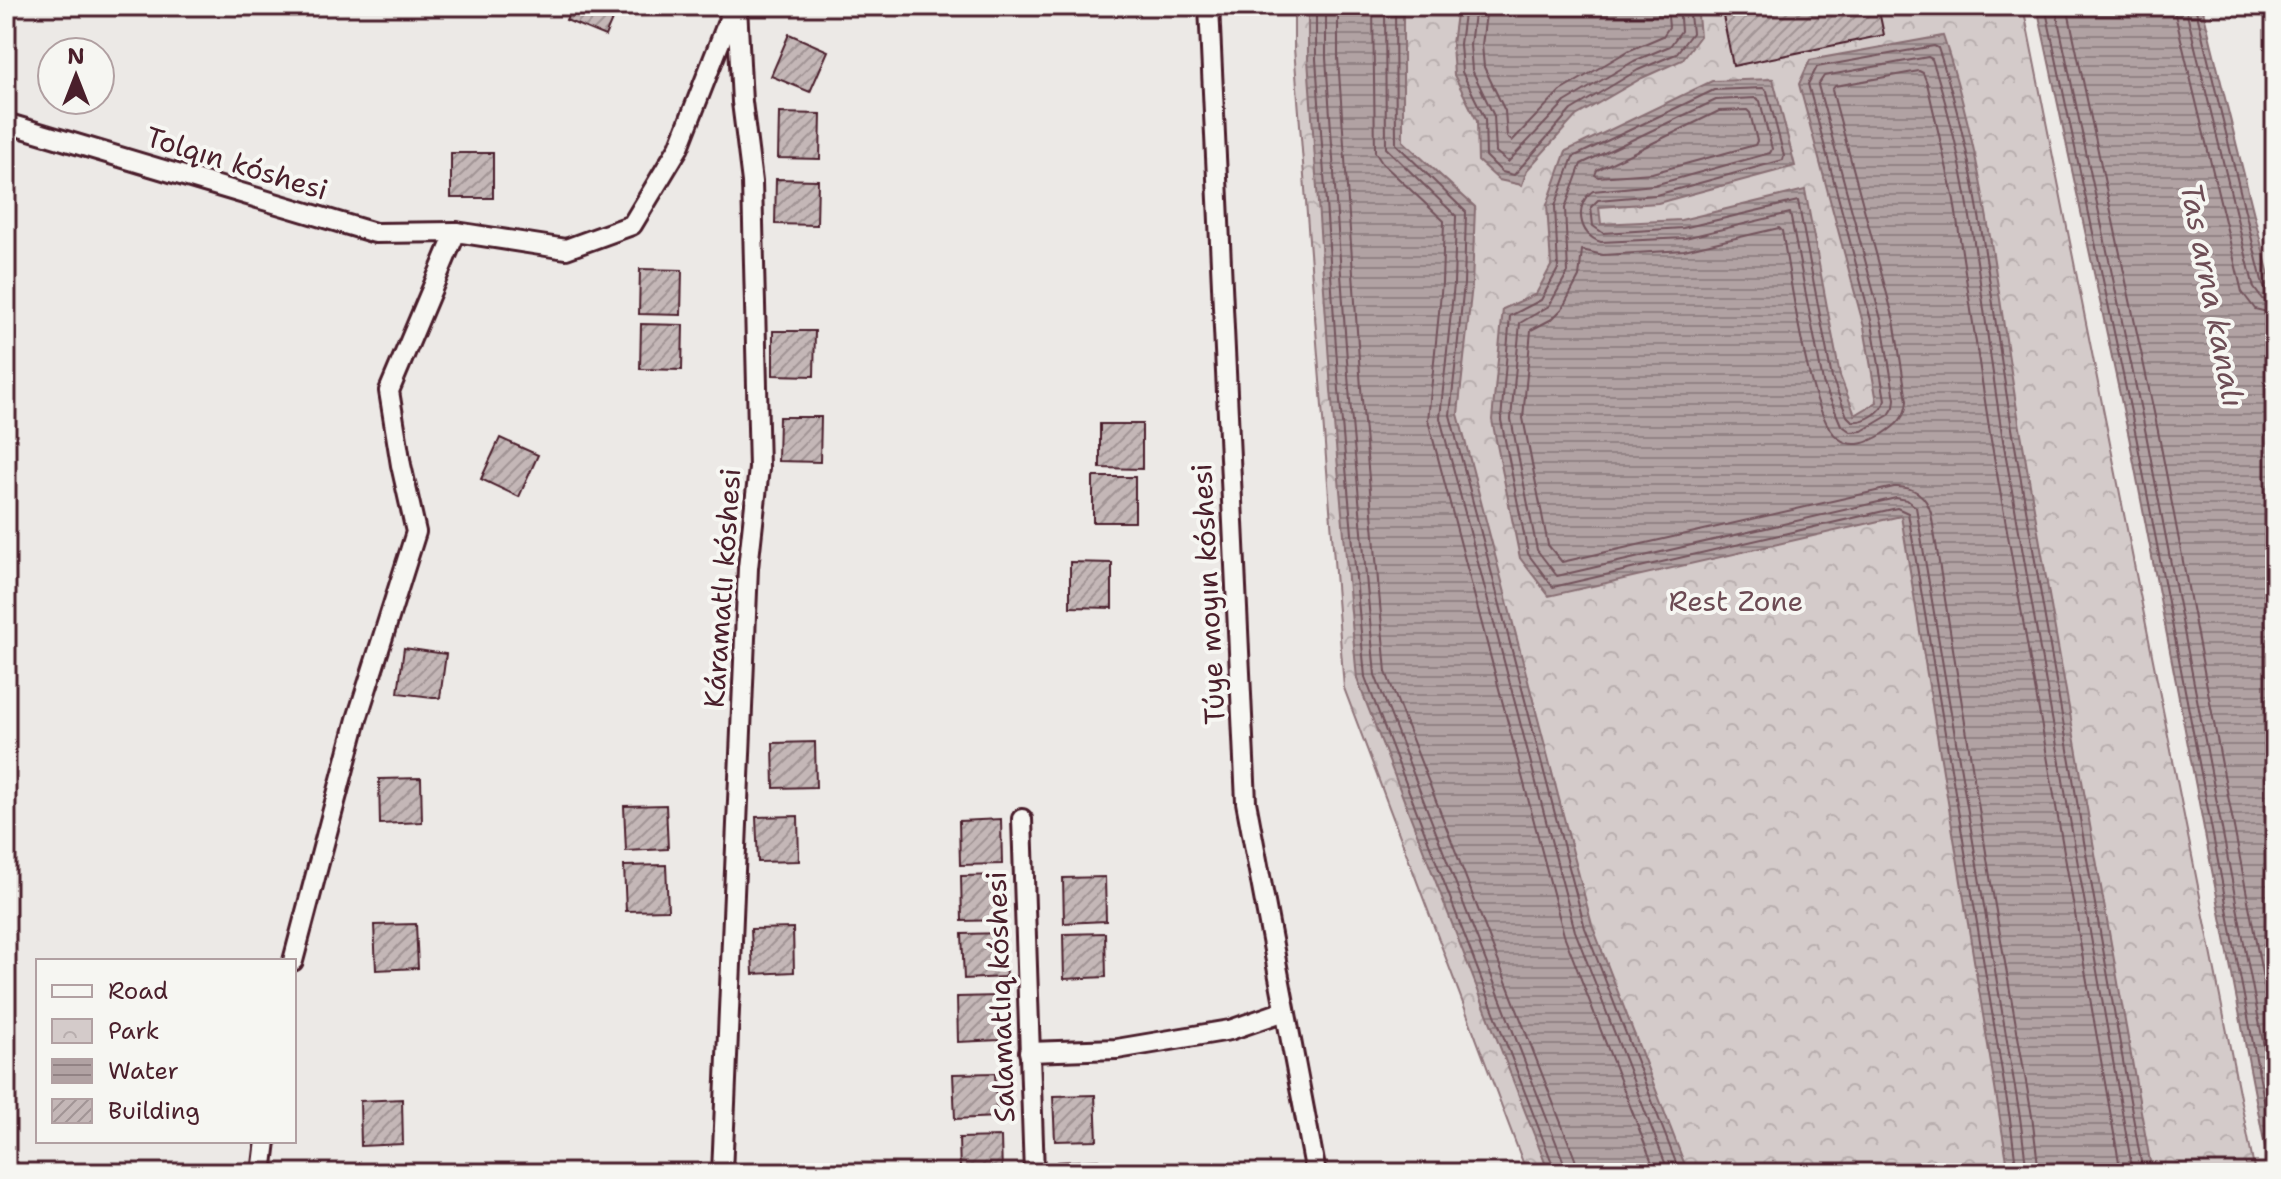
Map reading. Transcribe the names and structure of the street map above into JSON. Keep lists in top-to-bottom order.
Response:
{
  "streets": {
    "street": [
      "Tolqın kóshesi",
      "Káramatlı kóshesi",
      "Túye moyın kóshesi",
      "Salamatlıq kóshesi"
    ]
  },
  "crossings": [
    ["Tolqın kóshesi", "Káramatlı kóshesi"]
  ],
  "water": ["Tas arna kanalı"],
  "parks": ["Rest Zone"],
  "legend": [
    "Road",
    "Park",
    "Water",
    "Building"
  ],
  "north": "top"
}
